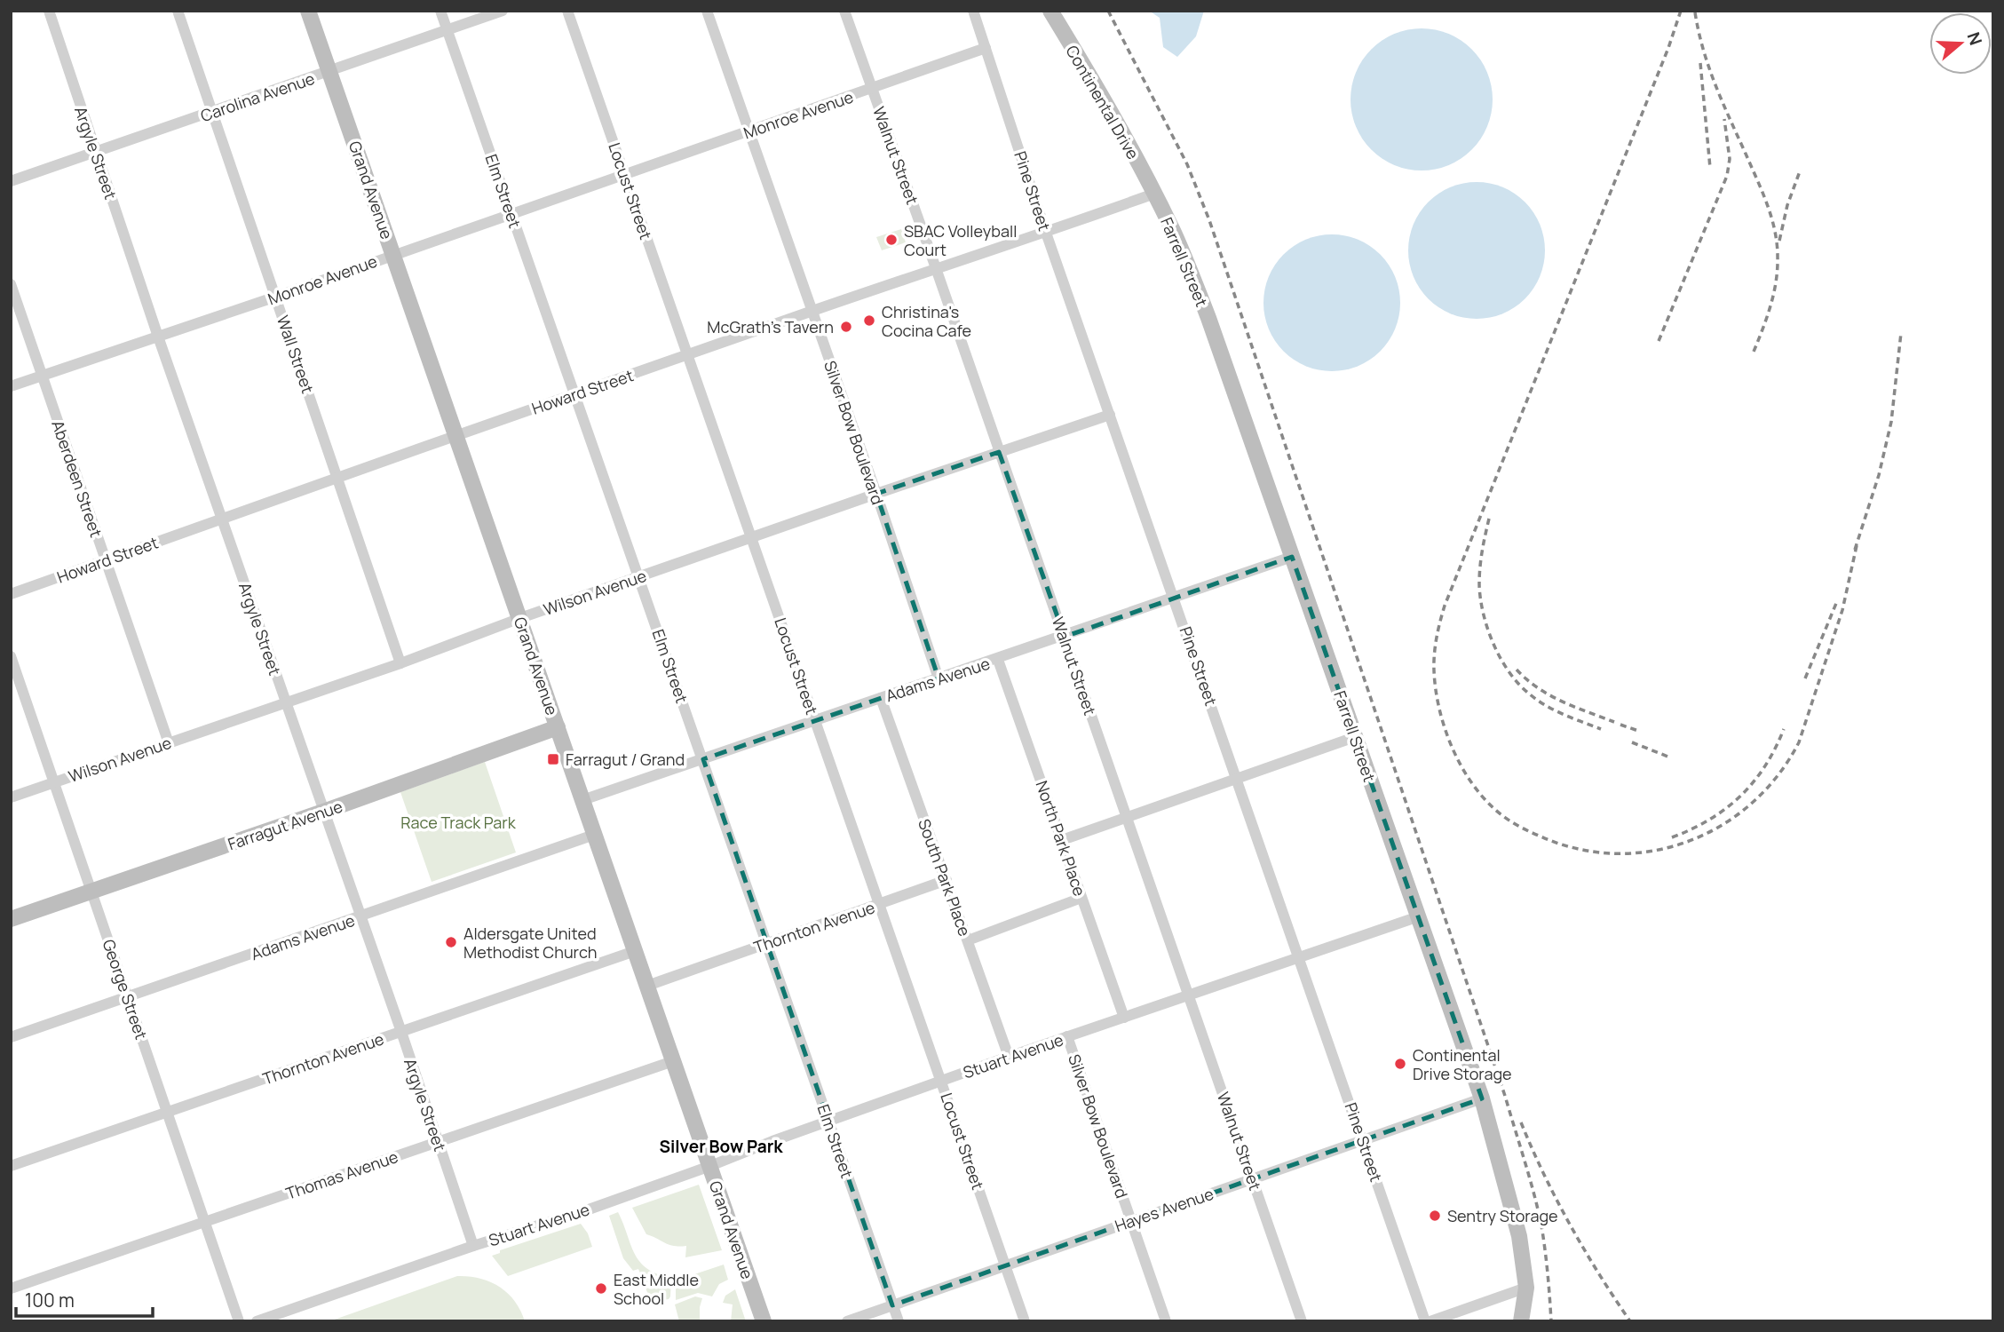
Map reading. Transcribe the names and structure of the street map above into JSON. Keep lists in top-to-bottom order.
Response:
{
  "streets": {
    "main road": [
      "Continental Drive",
      "Grand Avenue",
      "Farrell Street",
      "Farragut Avenue"
    ],
    "street": [
      "Carolina Avenue",
      "Monroe Avenue",
      "Argyle Street",
      "Walnut Street",
      "Elm Street",
      "Locust Street",
      "Pine Street",
      "Wall Street",
      "Howard Street",
      "Silver Bow Boulevard",
      "Aberdeen Street",
      "Wilson Avenue",
      "Adams Avenue",
      "North Park Place",
      "South Park Place",
      "Thornton Avenue",
      "George Street",
      "Stuart Avenue",
      "Thomas Avenue",
      "Hayes Avenue"
    ]
  },
  "crossings": [
    ["Carolina Avenue", "Argyle Street"],
    ["Carolina Avenue", "Grand Avenue"],
    ["Carolina Avenue", "Elm Street"],
    ["Carolina Avenue", "Wall Street"],
    ["Continental Drive", "Farrell Street"],
    ["Continental Drive", "Howard Street"],
    ["Monroe Avenue", "Argyle Street"],
    ["Monroe Avenue", "Walnut Street"],
    ["Monroe Avenue", "Grand Avenue"],
    ["Monroe Avenue", "Elm Street"],
    ["Monroe Avenue", "Locust Street"],
    ["Monroe Avenue", "Pine Street"],
    ["Monroe Avenue", "Wall Street"],
    ["Monroe Avenue", "Silver Bow Boulevard"],
    ["Monroe Avenue", "Aberdeen Street"],
    ["Argyle Street", "Howard Street"],
    ["Argyle Street", "Wilson Avenue"],
    ["Argyle Street", "Adams Avenue"],
    ["Argyle Street", "Farragut Avenue"],
    ["Argyle Street", "Thornton Avenue"],
    ["Argyle Street", "Stuart Avenue"],
    ["Argyle Street", "Thomas Avenue"],
    ["Walnut Street", "Howard Street"],
    ["Walnut Street", "Wilson Avenue"],
    ["Walnut Street", "Adams Avenue"],
    ["Walnut Street", "Stuart Avenue"],
    ["Walnut Street", "Hayes Avenue"],
    ["Grand Avenue", "Howard Street"],
    ["Grand Avenue", "Wilson Avenue"],
    ["Grand Avenue", "Adams Avenue"],
    ["Grand Avenue", "Farragut Avenue"],
    ["Grand Avenue", "Thornton Avenue"],
    ["Grand Avenue", "Stuart Avenue"],
    ["Grand Avenue", "Thomas Avenue"],
    ["Elm Street", "Howard Street"],
    ["Elm Street", "Wilson Avenue"],
    ["Elm Street", "Adams Avenue"],
    ["Elm Street", "Thornton Avenue"],
    ["Elm Street", "Stuart Avenue"],
    ["Elm Street", "Hayes Avenue"],
    ["Locust Street", "Howard Street"],
    ["Locust Street", "Wilson Avenue"],
    ["Locust Street", "Adams Avenue"],
    ["Locust Street", "Thornton Avenue"],
    ["Locust Street", "Stuart Avenue"],
    ["Locust Street", "Hayes Avenue"],
    ["Pine Street", "Howard Street"],
    ["Pine Street", "Wilson Avenue"],
    ["Pine Street", "Adams Avenue"],
    ["Pine Street", "Stuart Avenue"],
    ["Pine Street", "Hayes Avenue"],
    ["Farrell Street", "Howard Street"],
    ["Farrell Street", "Adams Avenue"],
    ["Farrell Street", "Stuart Avenue"],
    ["Farrell Street", "Hayes Avenue"],
    ["Wall Street", "Howard Street"],
    ["Wall Street", "Wilson Avenue"],
    ["Howard Street", "Silver Bow Boulevard"],
    ["Howard Street", "Aberdeen Street"],
    ["Silver Bow Boulevard", "Wilson Avenue"],
    ["Silver Bow Boulevard", "Adams Avenue"],
    ["Silver Bow Boulevard", "Stuart Avenue"],
    ["Silver Bow Boulevard", "Hayes Avenue"],
    ["Aberdeen Street", "Wilson Avenue"],
    ["Wilson Avenue", "George Street"],
    ["Adams Avenue", "North Park Place"],
    ["Adams Avenue", "South Park Place"],
    ["Adams Avenue", "George Street"],
    ["Farragut Avenue", "George Street"],
    ["North Park Place", "Stuart Avenue"],
    ["South Park Place", "Thornton Avenue"],
    ["South Park Place", "Stuart Avenue"],
    ["Thornton Avenue", "George Street"],
    ["George Street", "Thomas Avenue"]
  ],
  "districts": ["Silver Bow Park"],
  "parks": ["Race Track Park"],
  "places": {
    "other": [
      "SBAC Volleyball Court",
      "Christina's Cocina Cafe",
      "McGrath's Tavern",
      "Aldersgate United Methodist Church",
      "Continental Drive Storage",
      "Sentry Storage",
      "East Middle School"
    ],
    "transit": ["Farragut / Grand"]
  },
  "scale_bar": "100 m",
  "north": "right"
}
